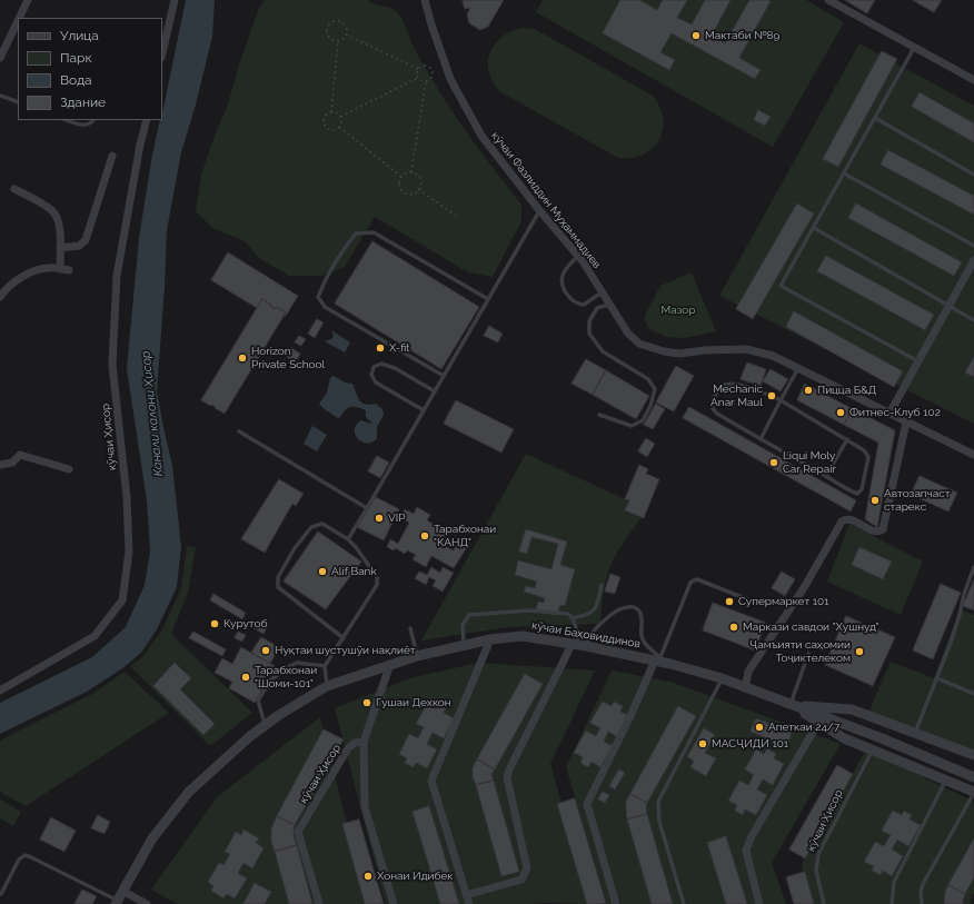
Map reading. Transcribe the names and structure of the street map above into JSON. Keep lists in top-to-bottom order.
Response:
{
  "streets": {
    "street": ["кӯчаи Фазлиддин Муҳаммадиев", "кӯчаи Ҳисор", "кӯчаи Баҳовиддинов"]
  },
  "water": ["Канали калони Ҳисор"],
  "parks": ["Мазор"],
  "places": [
    "Мактаби №89",
    "X-fit",
    "Horizon Private School",
    "Пицца Б&Д",
    "Mechanic Anar Maul",
    "Фитнес-Клуб 102",
    "Liqui Moly Car Repair",
    "Автозапчаст старекс",
    "VIP",
    "Тарабхонаи \"КАНД\"",
    "Alif Bank",
    "Супермаркет 101",
    "Курутоб",
    "Маркази савдои \"Хушнуд\"",
    "Нуқтаи шустушӯи нақлиёт",
    "Ҷамъияти саҳомии Тоҷиктелеком",
    "Тарабхонаи \"Шоми-101\"",
    "Гушаи Дехкон",
    "Апеткаи 24/7",
    "МАСҶИДИ 101",
    "Хонаи Идибек"
  ],
  "legend": [
    "Улица",
    "Парк",
    "Вода",
    "Здание"
  ]
}
